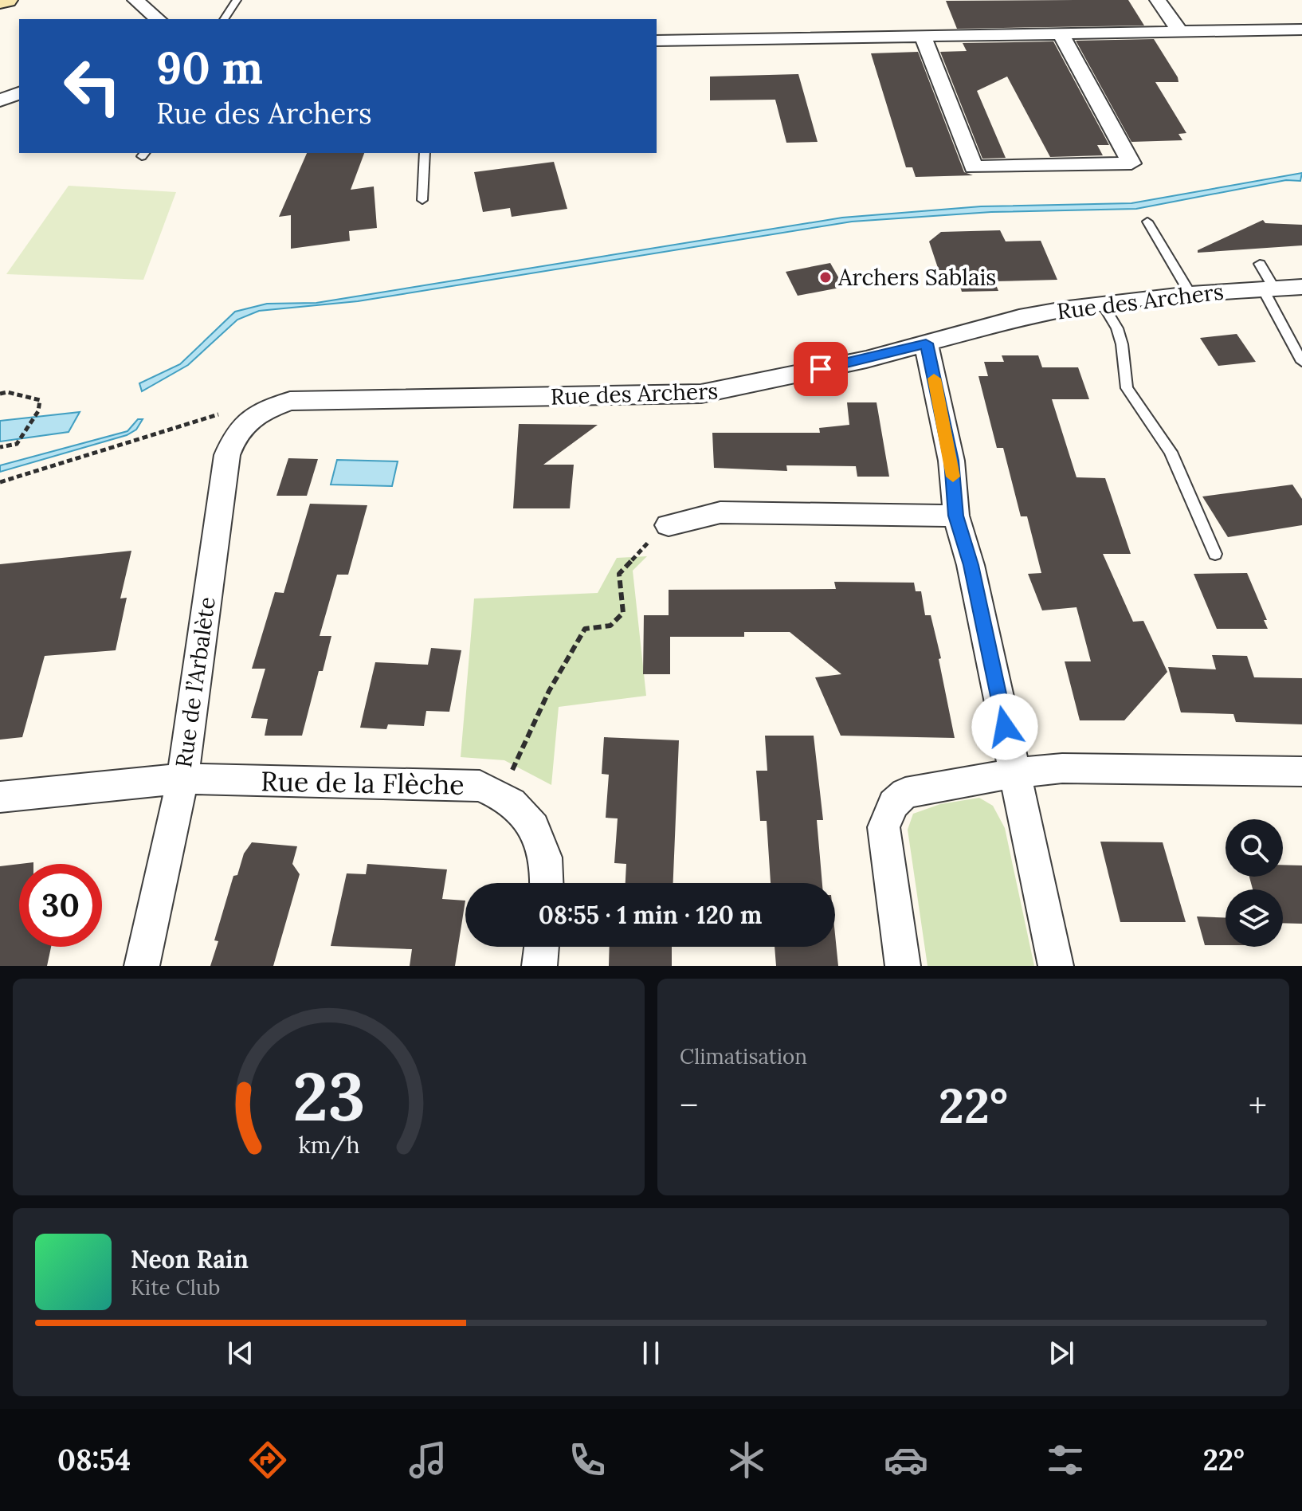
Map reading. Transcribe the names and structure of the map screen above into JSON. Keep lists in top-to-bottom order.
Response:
{
  "streets": {
    "street": ["Rue des Archers", "Rue de l’Arbalète", "Rue de la Flèche"]
  },
  "crossings": [
    ["Rue des Archers", "Rue de l’Arbalète"],
    ["Rue de l’Arbalète", "Rue de la Flèche"]
  ],
  "places": ["Archers Sablais"],
  "page": {
    "turn": ["90 m", "Rue des Archers"],
    "limit": "30",
    "trip": "08:55 · 1 min · 120 m",
    "tile": "Climatisation",
    "heat": ["−", "22°", "+"],
    "song": ["Neon Rain", "Kite Club"],
    "tabs": ["08:54", "22°"],
    "gauge": ["23", "km/h"]
  }
}
